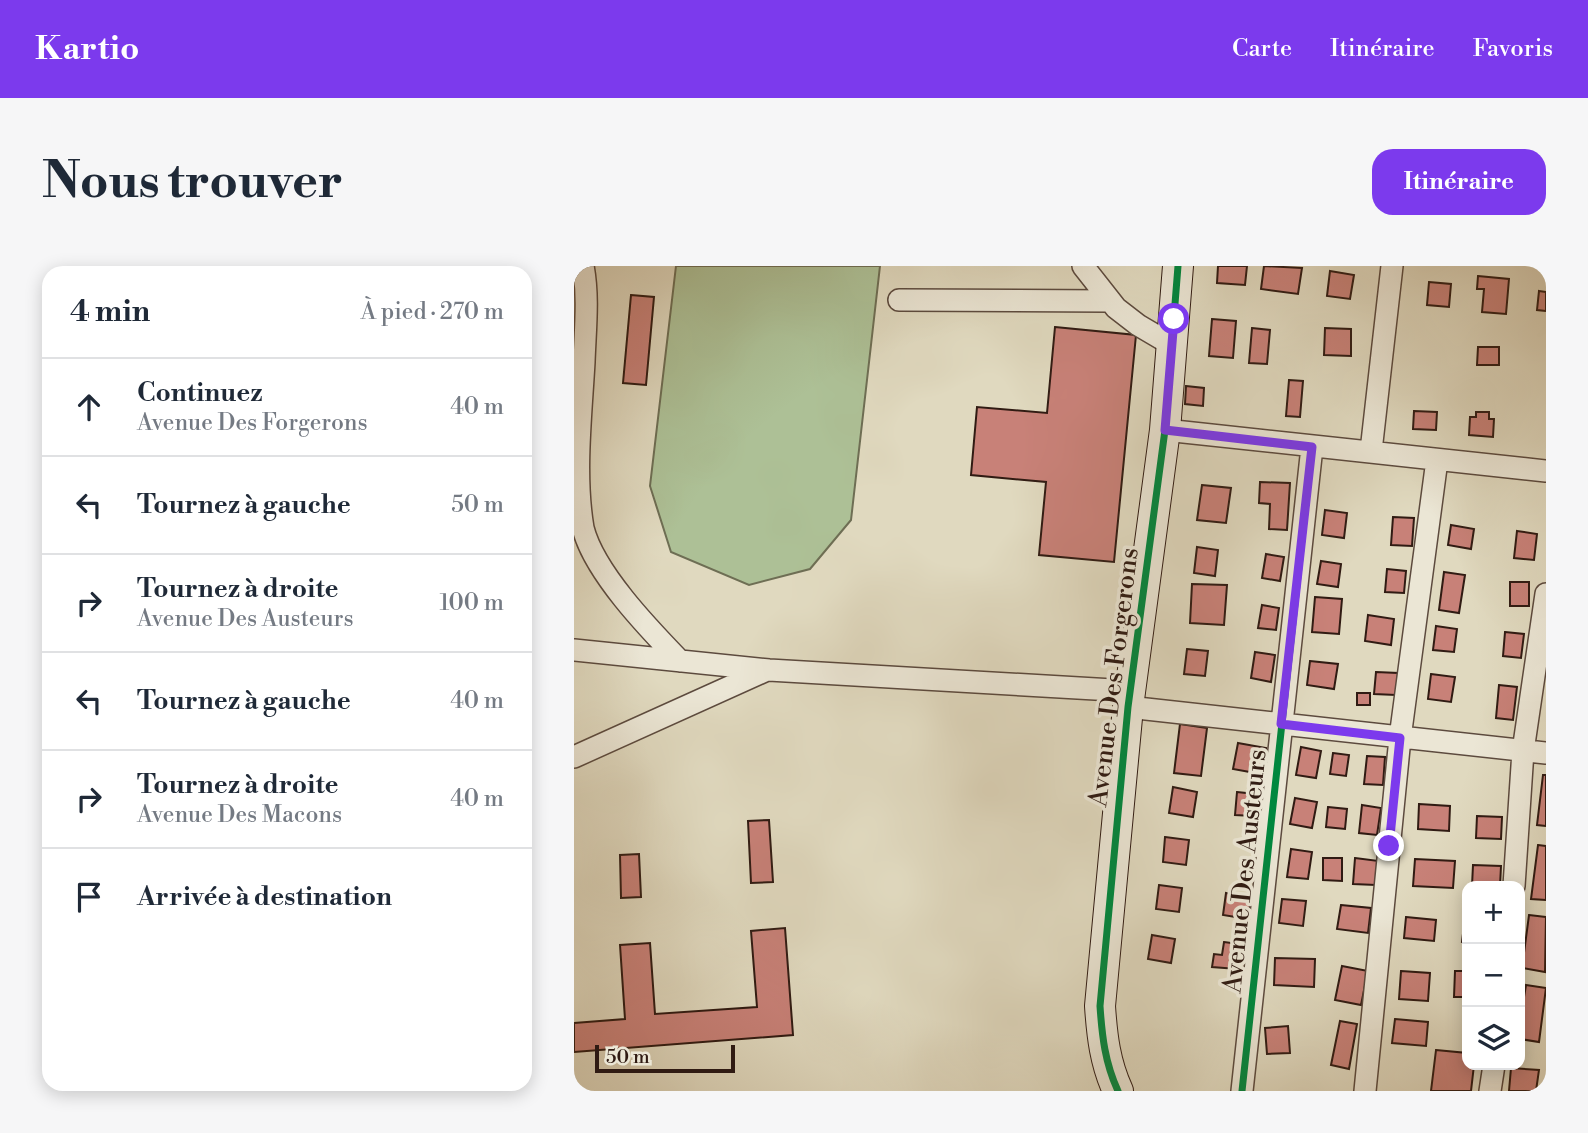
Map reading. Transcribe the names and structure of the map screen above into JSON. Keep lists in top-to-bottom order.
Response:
{
  "streets": {
    "street": ["Avenue Des Forgerons", "Avenue Des Austeurs"]
  },
  "scale_bar": "50 m",
  "page": {
    "header": "Kartio",
    "nav": ["Carte", "Itinéraire", "Favoris"],
    "buttons": "Itinéraire",
    "title": "Nous trouver",
    "heading": ["4 min", "À pied · 270 m"],
    "list": [
      ["Continuez", "Avenue Des Forgerons", "40 m"],
      ["Tournez à gauche", "50 m"],
      ["Tournez à droite", "Avenue Des Austeurs", "100 m"],
      ["Tournez à gauche", "40 m"],
      ["Tournez à droite", "Avenue Des Macons", "40 m"],
      "Arrivée à destination"
    ],
    "map_buttons": ["+", "−"],
    "scale": "50 m"
  }
}
